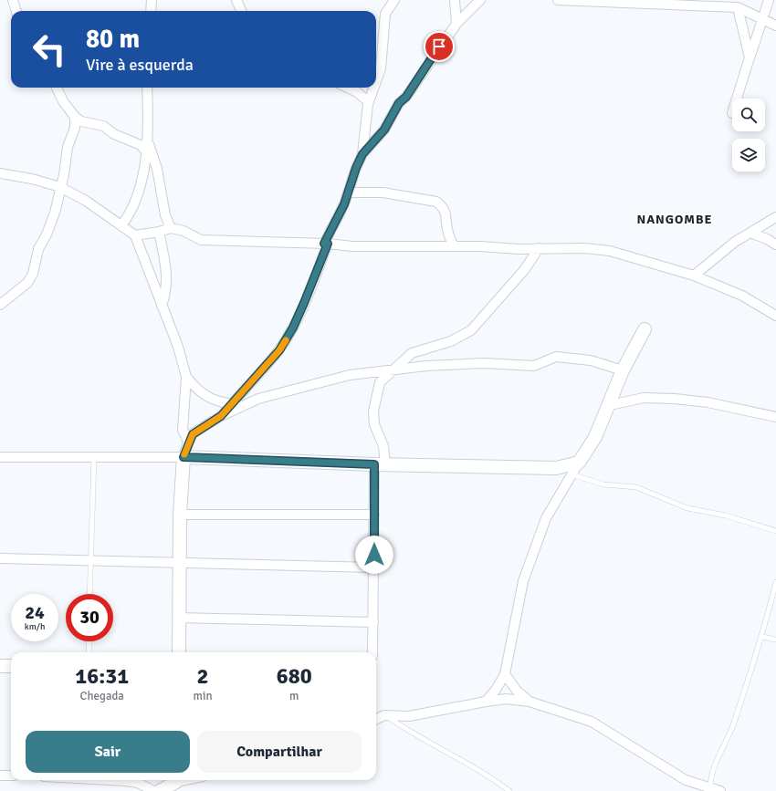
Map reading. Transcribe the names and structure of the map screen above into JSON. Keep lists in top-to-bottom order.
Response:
{
  "districts": ["NANGOMBE"],
  "page": {
    "turn": ["80 m", "Vire à esquerda"],
    "speed": "24 km/h",
    "limit": "30",
    "eta": [
      "16:31",
      "Chegada",
      "2",
      "min",
      "680",
      "m"
    ],
    "buttons": ["Sair", "Compartilhar"]
  }
}
